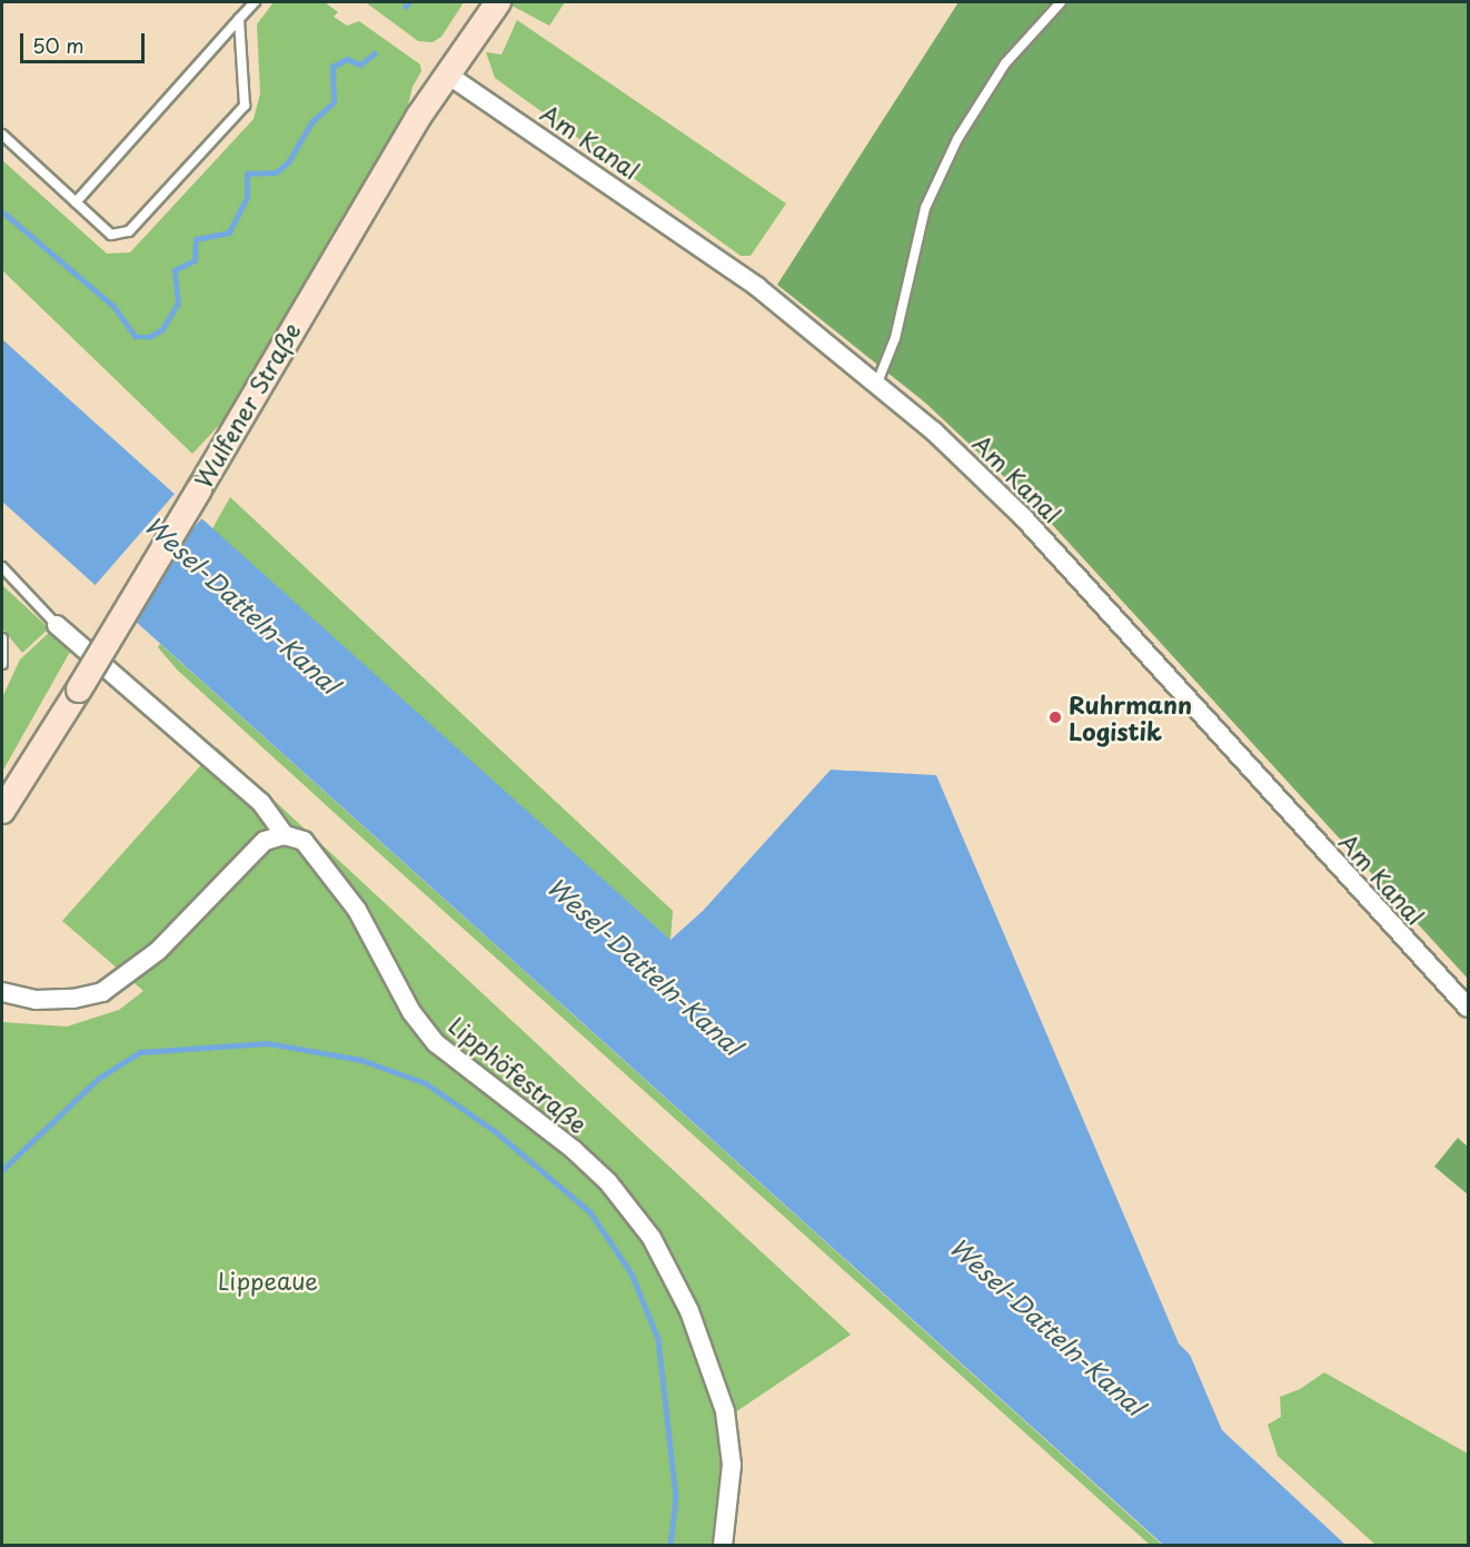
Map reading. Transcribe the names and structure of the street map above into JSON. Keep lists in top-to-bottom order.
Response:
{
  "streets": {
    "main road": ["Wulfener Straße"],
    "street": ["Am Kanal", "Lipphöfestraße"]
  },
  "crossings": [
    ["Am Kanal", "Wulfener Straße"]
  ],
  "water": ["Wesel-Datteln-Kanal"],
  "parks": ["Lippeaue"],
  "places": ["Ruhrmann Logistik"],
  "scale_bar": "50 m"
}
